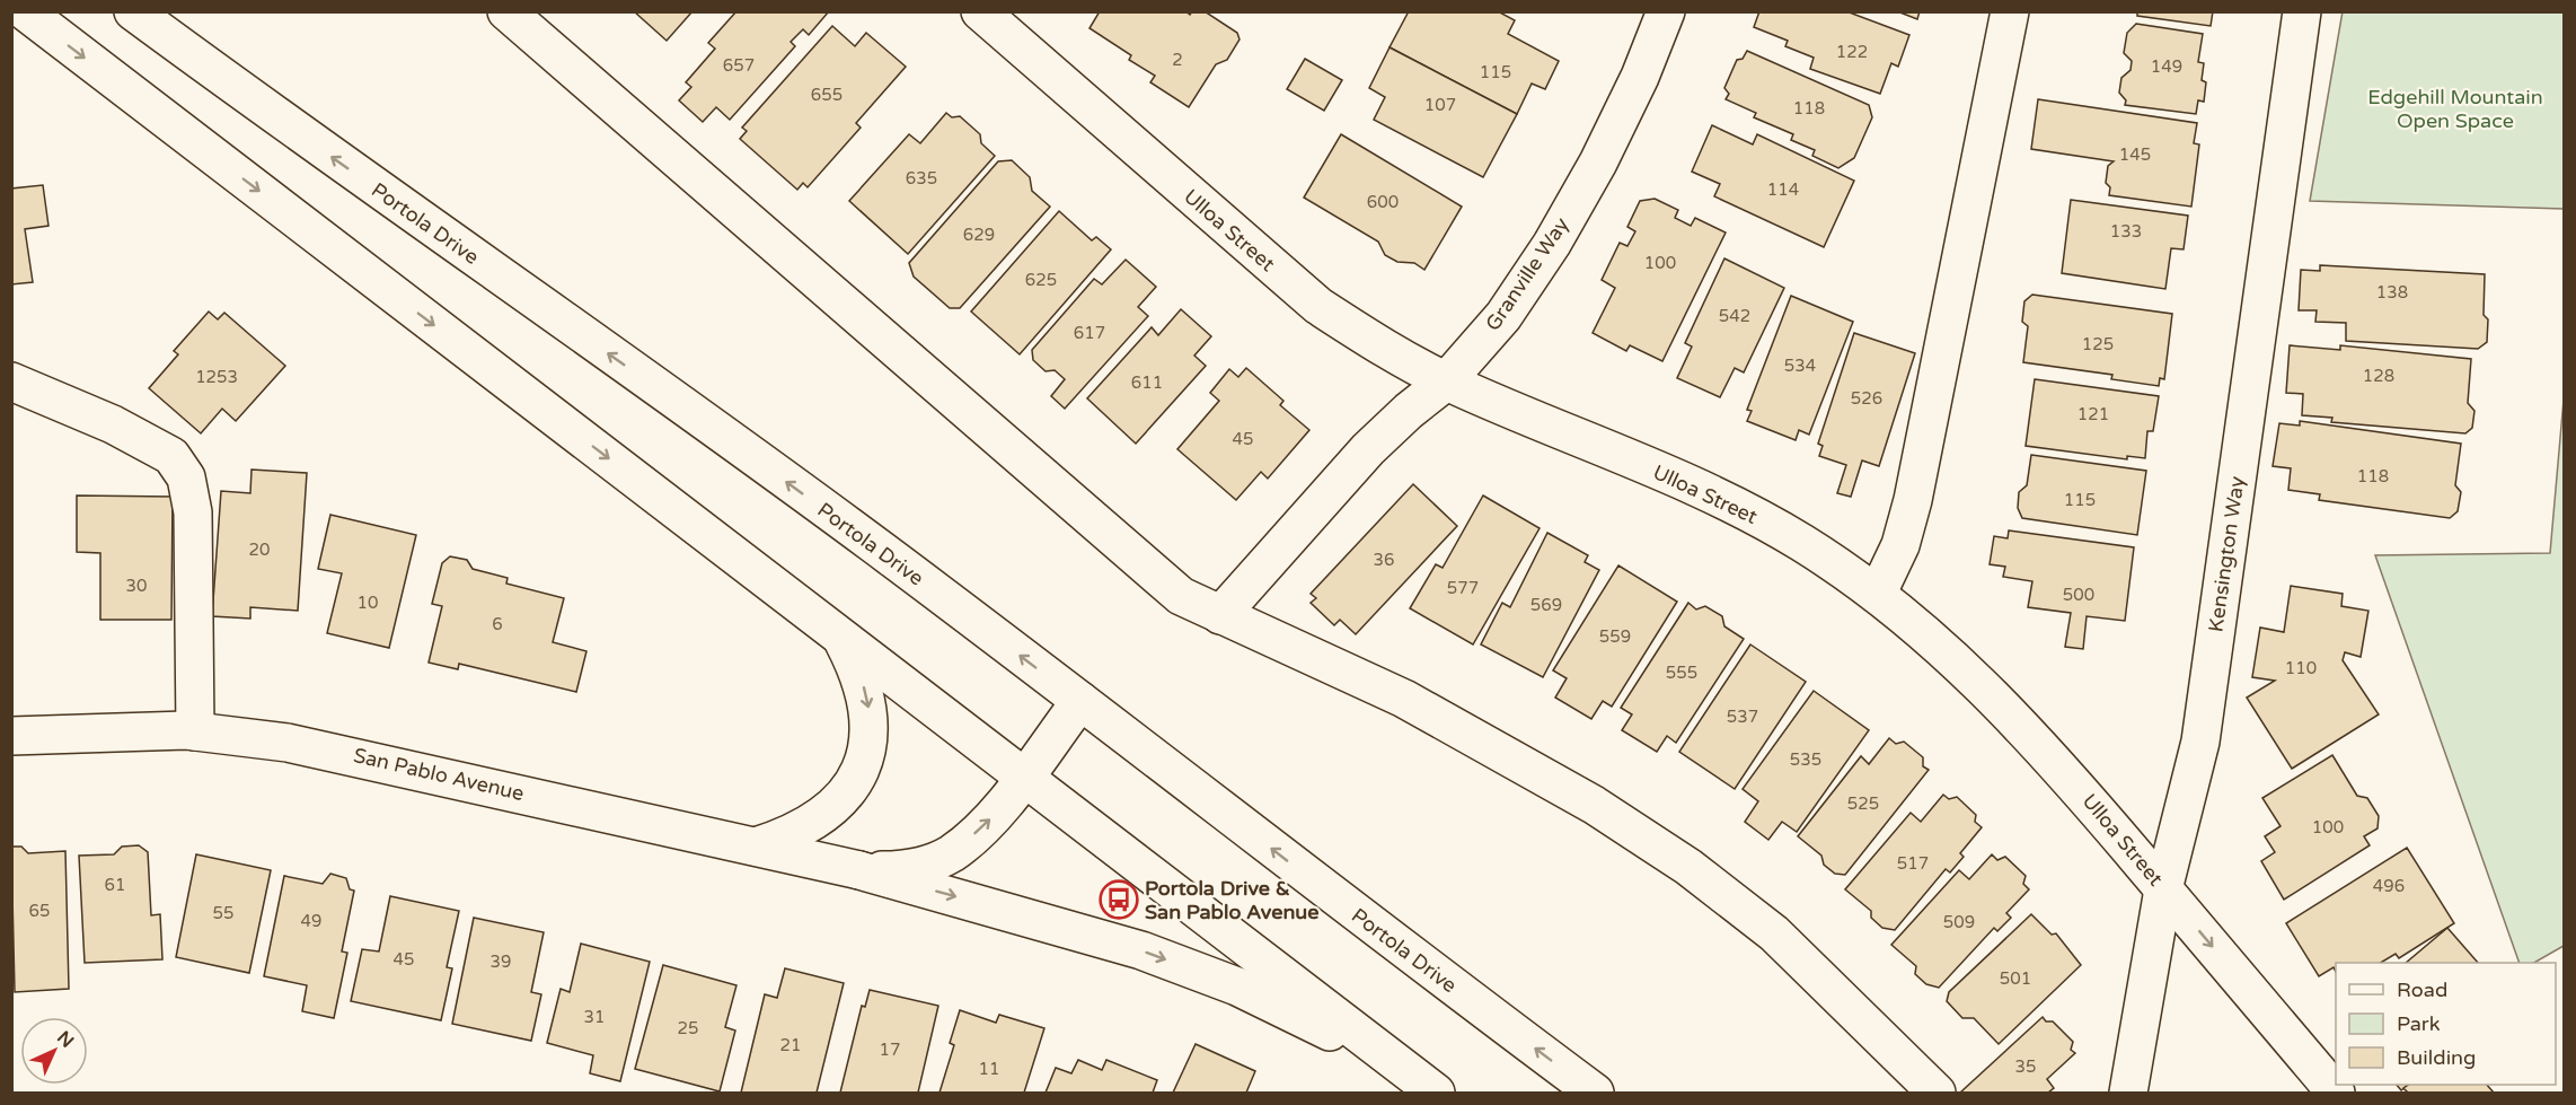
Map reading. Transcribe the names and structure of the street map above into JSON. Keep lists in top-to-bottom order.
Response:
{
  "streets": {
    "main road": [
      "Portola Drive",
      "Ulloa Street",
      "Granville Way",
      "Kensington Way",
      "San Pablo Avenue"
    ]
  },
  "crossings": [
    ["Ulloa Street", "Granville Way"],
    ["Ulloa Street", "Kensington Way"]
  ],
  "parks": ["Edgehill Mountain Open Space"],
  "places": {
    "bus stop": ["Portola Drive & San Pablo Avenue"]
  },
  "house_numbers": [
    "122",
    "2",
    "657",
    "149",
    "115",
    "655",
    "107",
    "118",
    "145",
    "635",
    "114",
    "600",
    "133",
    "629",
    "100",
    "625",
    "138",
    "542",
    "617",
    "125",
    "534",
    "128",
    "1253",
    "611",
    "526",
    "121",
    "45",
    "118",
    "115",
    "20",
    "36",
    "30",
    "577",
    "500",
    "10",
    "569",
    "6",
    "559",
    "110",
    "555",
    "537",
    "535",
    "525",
    "100",
    "517",
    "61",
    "496",
    "65",
    "55",
    "49",
    "509",
    "45",
    "39",
    "501",
    "31",
    "25",
    "21",
    "17",
    "35",
    "11"
  ],
  "legend": ["Road", "Park", "Building"],
  "north": "top right"
}
